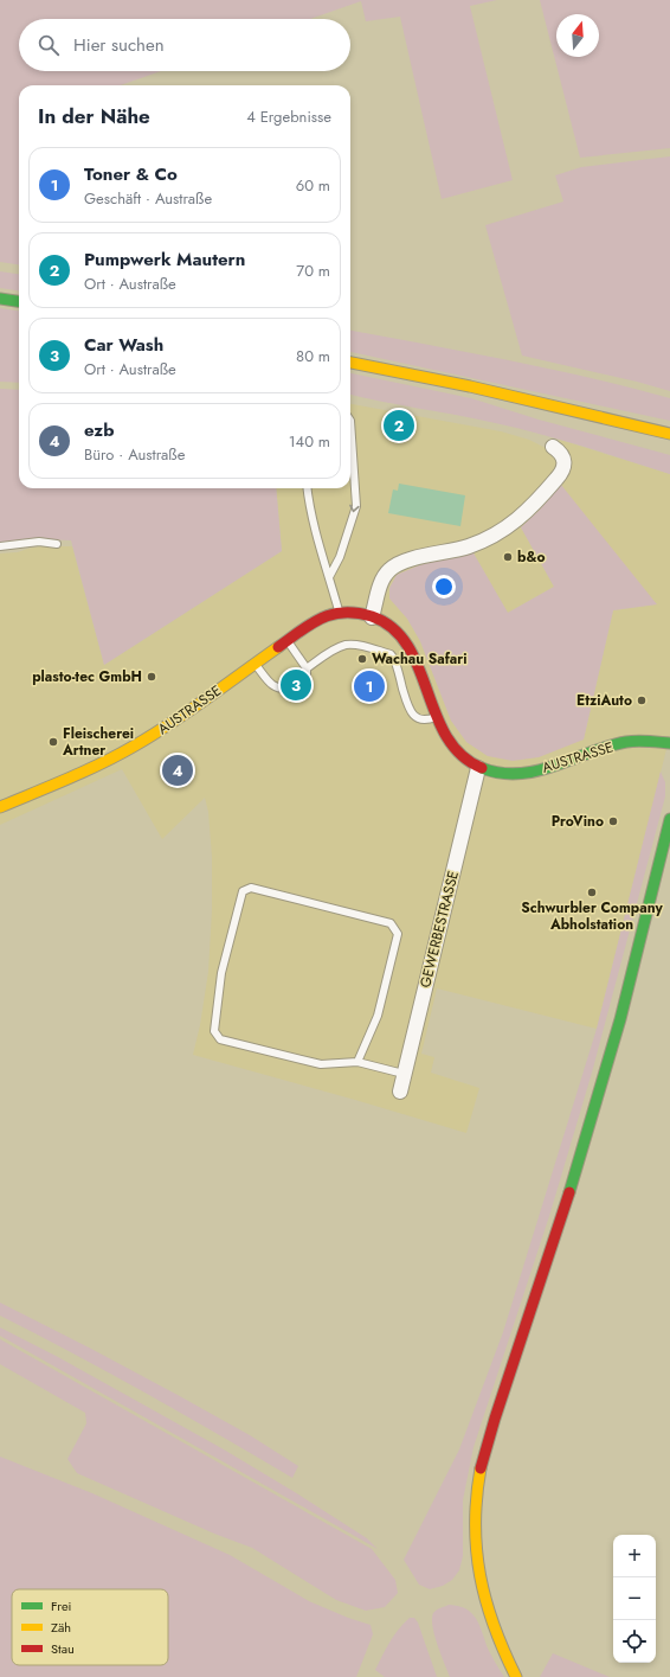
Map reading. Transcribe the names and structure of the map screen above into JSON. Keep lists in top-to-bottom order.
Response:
{
  "streets": {
    "main road": ["AUSTRASSE"],
    "street": ["GEWERBESTRASSE"]
  },
  "crossings": [
    ["AUSTRASSE", "GEWERBESTRASSE"]
  ],
  "places": [
    "b&o",
    "Wachau Safari",
    "plasto-tec GmbH",
    "EtziAuto",
    "Fleischerei Artner",
    "ProVino",
    "Schwurbler Company Abholstation"
  ],
  "legend": ["Frei", "Zäh", "Stau"],
  "north": "top",
  "page": {
    "search": "Hier suchen",
    "heading": ["In der Nähe", "4 Ergebnisse"],
    "list": [
      {
        "mark": "1",
        "name": "Toner & Co",
        "note": "Geschäft · Austraße",
        "value": "60 m"
      },
      {
        "mark": "2",
        "name": "Pumpwerk Mautern",
        "note": "Ort · Austraße",
        "value": "70 m"
      },
      {
        "mark": "3",
        "name": "Car Wash",
        "note": "Ort · Austraße",
        "value": "80 m"
      },
      {
        "mark": "4",
        "name": "ezb",
        "note": "Büro · Austraße",
        "value": "140 m"
      }
    ],
    "pins": [
      "2",
      "3",
      "1",
      "4"
    ],
    "map_buttons": ["+", "−"]
  }
}
